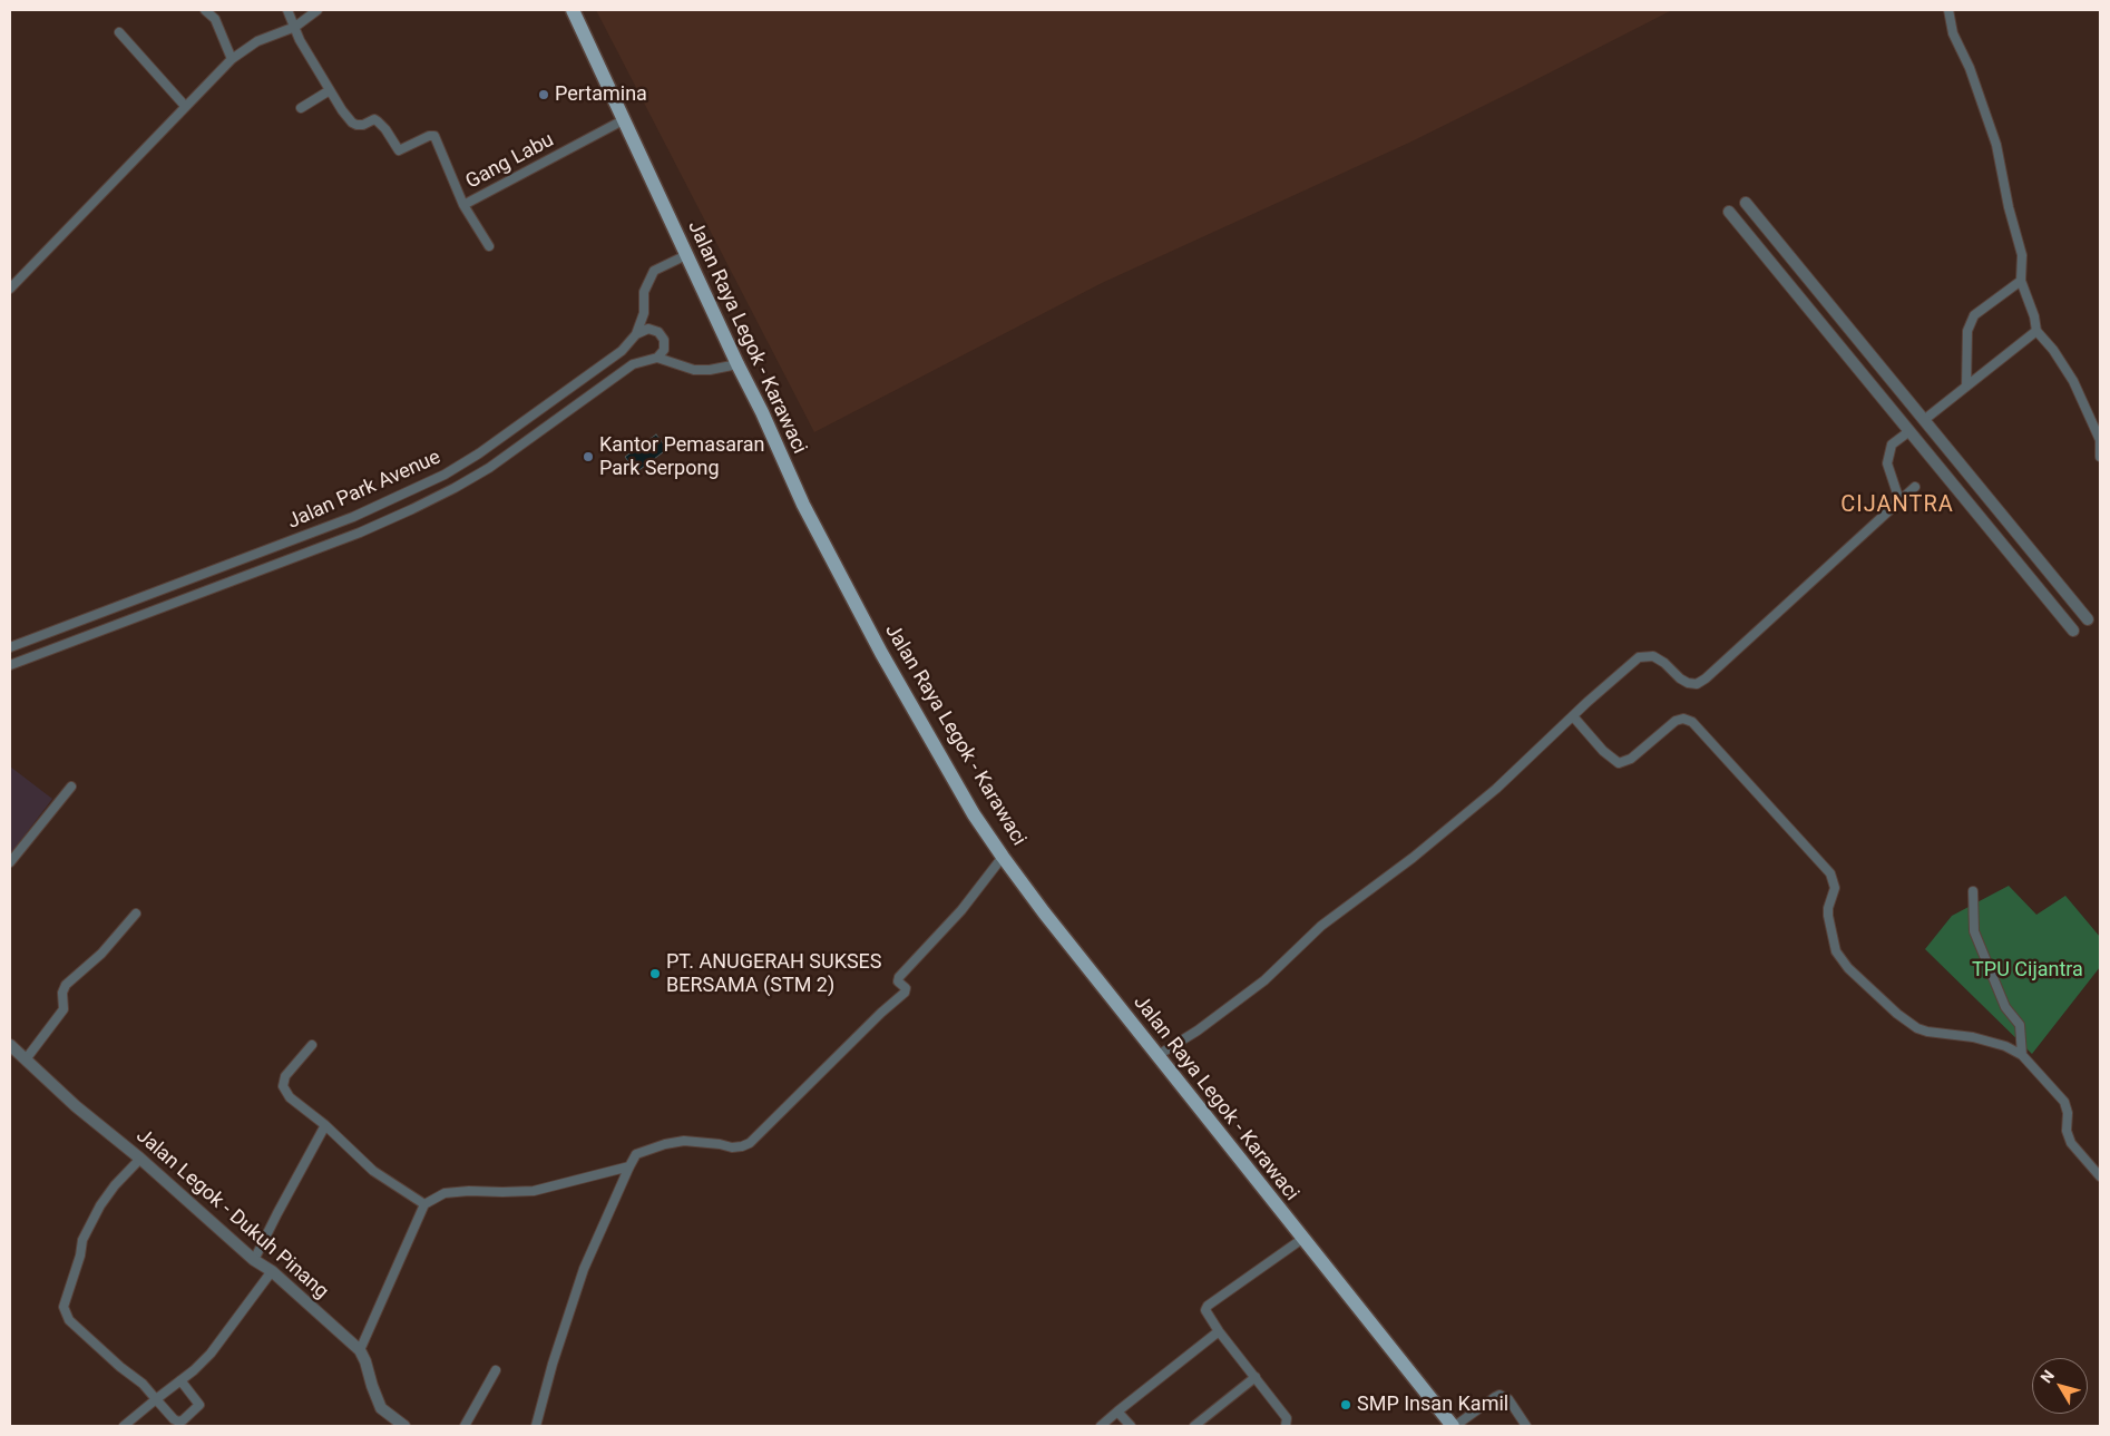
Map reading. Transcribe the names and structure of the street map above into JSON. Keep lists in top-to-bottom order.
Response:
{
  "streets": {
    "main road": ["Jalan Raya Legok - Karawaci"],
    "street": ["Gang Labu", "Jalan Park Avenue", "Jalan Legok - Dukuh Pinang"]
  },
  "crossings": [
    ["Gang Labu", "Jalan Raya Legok - Karawaci"],
    ["Jalan Raya Legok - Karawaci", "Jalan Park Avenue"]
  ],
  "districts": ["CIJANTRA"],
  "parks": ["TPU Cijantra"],
  "places": [
    "Pertamina",
    "Kantor Pemasaran Park Serpong",
    "PT. ANUGERAH SUKSES BERSAMA (STM 2)",
    "SMP Insan Kamil"
  ],
  "north": "top left"
}
